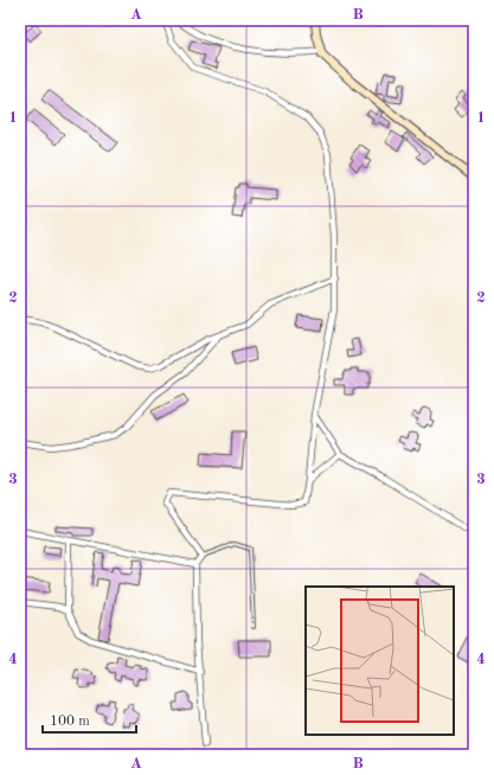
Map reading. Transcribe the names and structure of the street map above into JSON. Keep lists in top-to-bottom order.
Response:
{
  "scale_bar": "100 m",
  "grid": {
    "columns": ["A", "B"],
    "rows": [
      "1",
      "2",
      "3",
      "4"
    ]
  }
}
